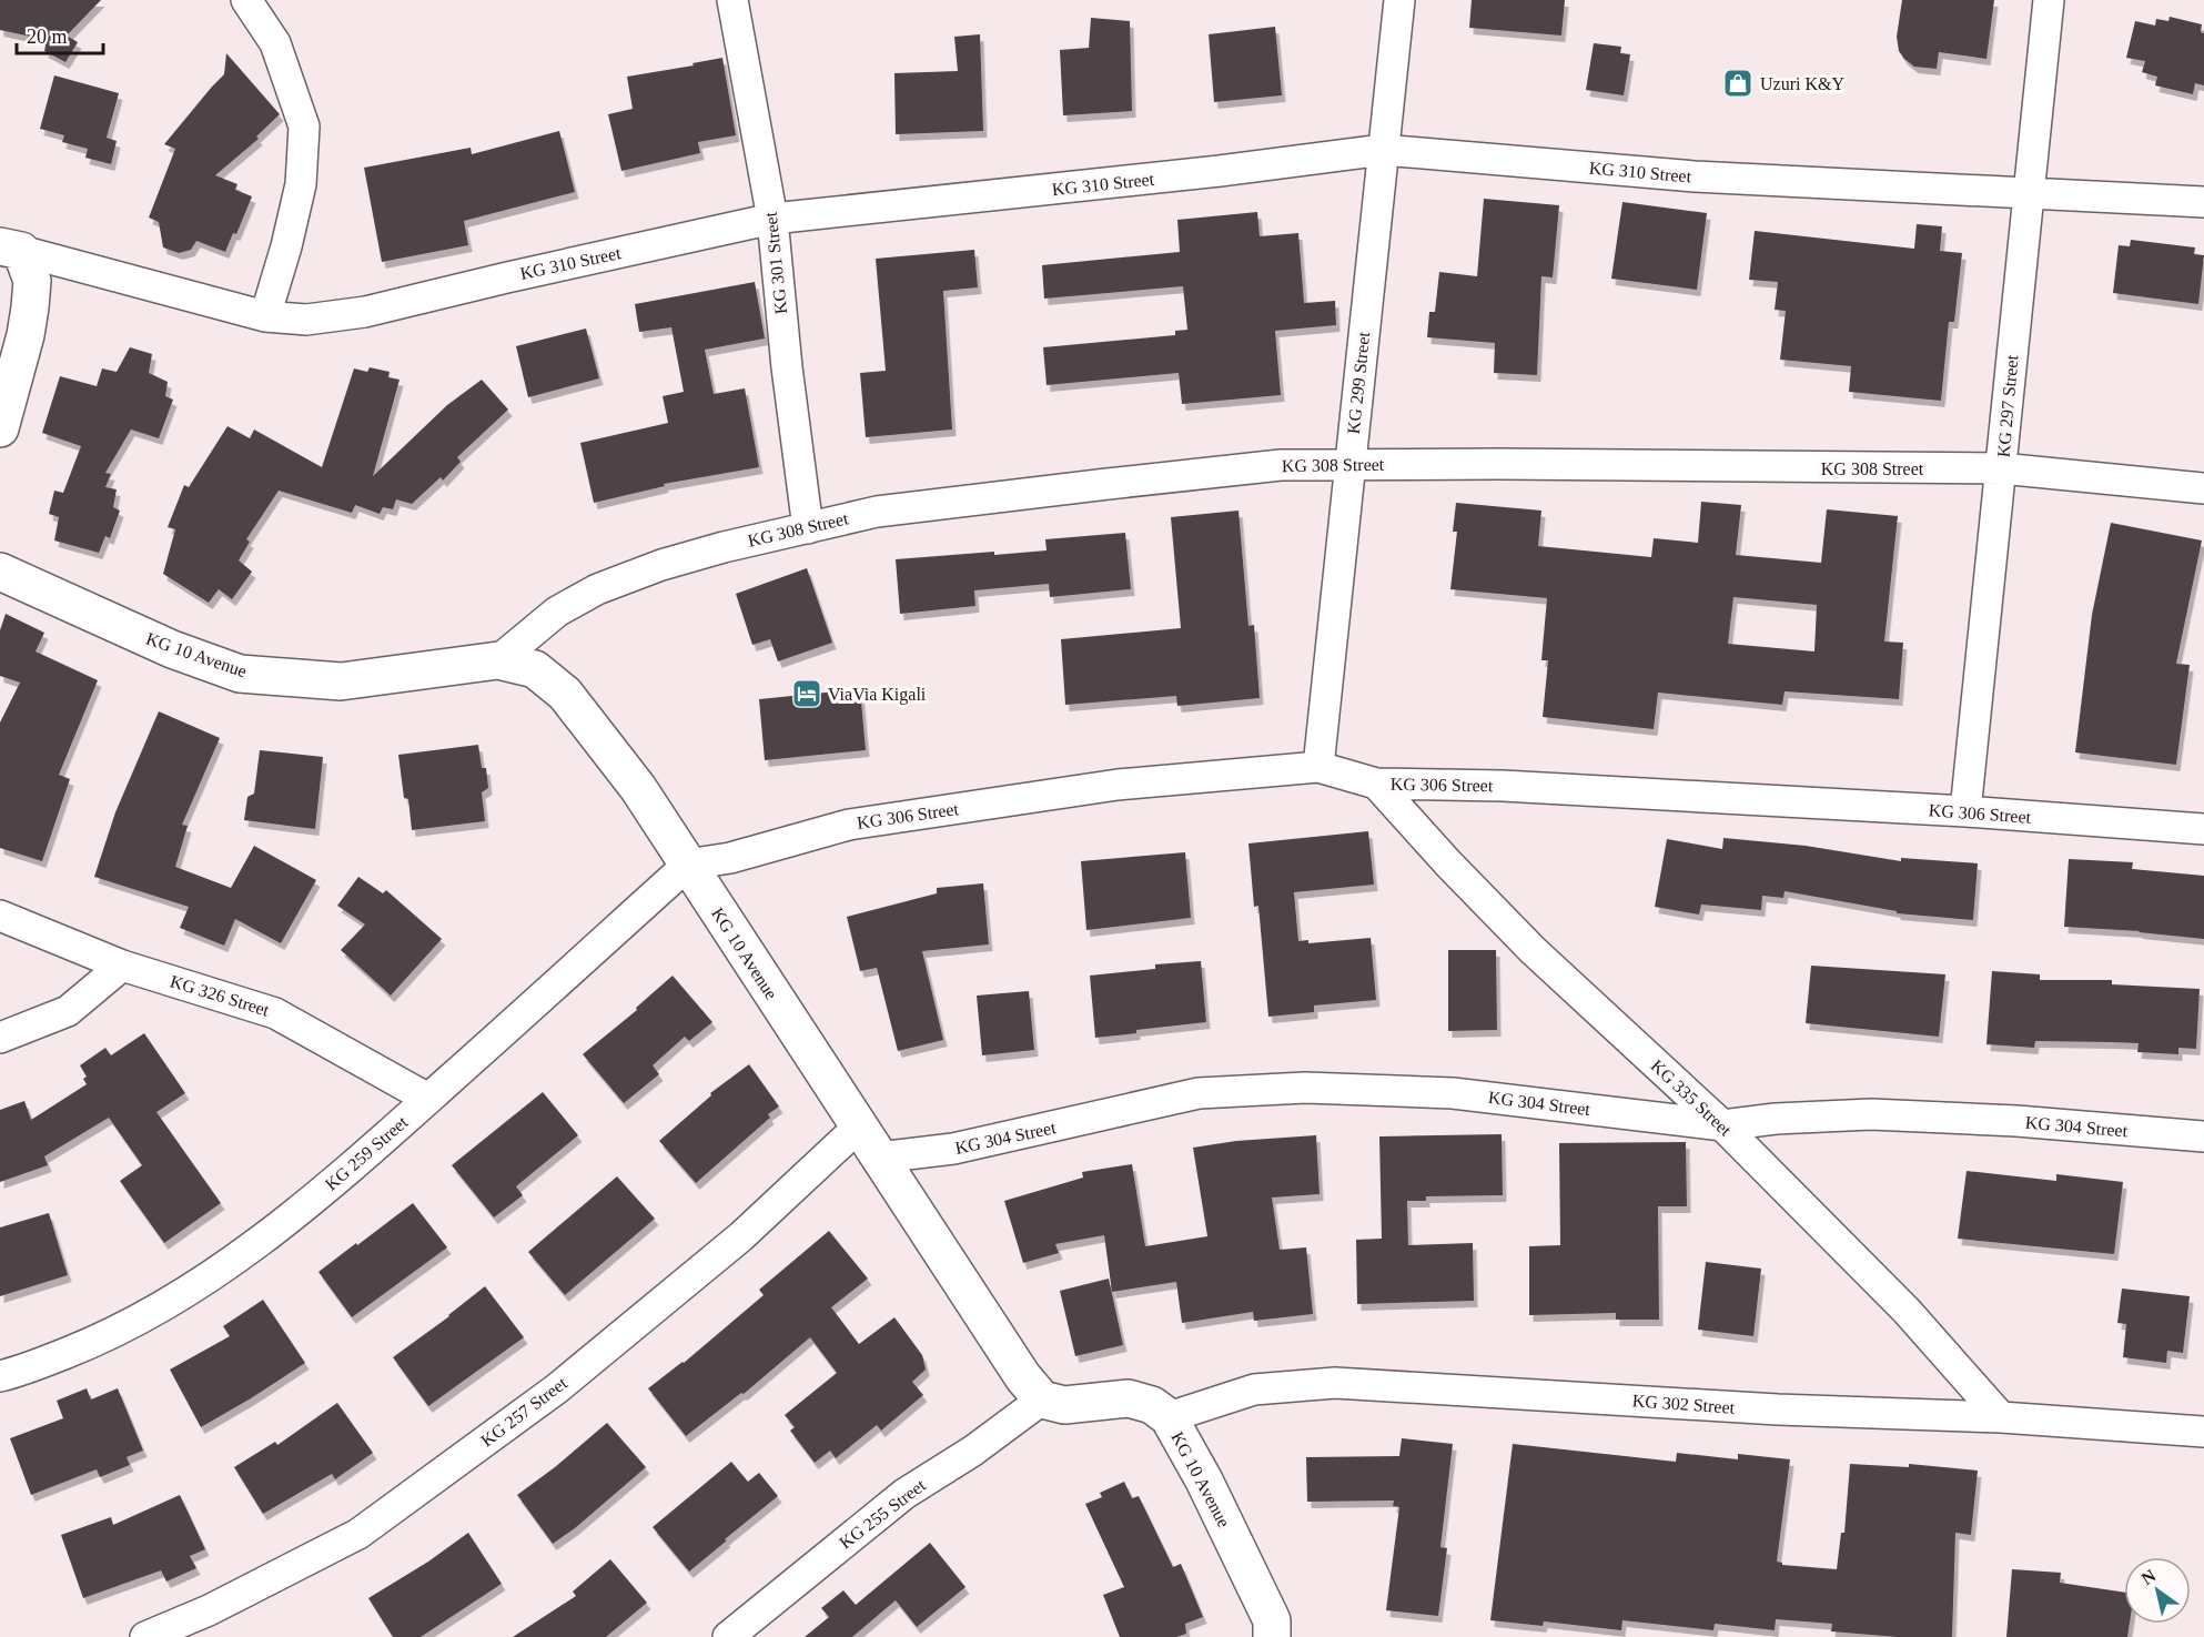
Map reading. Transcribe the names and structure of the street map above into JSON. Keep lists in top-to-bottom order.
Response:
{
  "streets": {
    "street": [
      "KG 310 Street",
      "KG 301 Street",
      "KG 299 Street",
      "KG 297 Street",
      "KG 308 Street",
      "KG 10 Avenue",
      "KG 306 Street",
      "KG 326 Street",
      "KG 335 Street",
      "KG 304 Street",
      "KG 259 Street",
      "KG 302 Street",
      "KG 257 Street",
      "KG 255 Street"
    ]
  },
  "crossings": [
    ["KG 310 Street", "KG 301 Street"],
    ["KG 310 Street", "KG 299 Street"],
    ["KG 310 Street", "KG 297 Street"],
    ["KG 301 Street", "KG 308 Street"],
    ["KG 299 Street", "KG 308 Street"],
    ["KG 299 Street", "KG 306 Street"],
    ["KG 297 Street", "KG 308 Street"],
    ["KG 297 Street", "KG 306 Street"],
    ["KG 308 Street", "KG 10 Avenue"],
    ["KG 10 Avenue", "KG 306 Street"],
    ["KG 10 Avenue", "KG 304 Street"],
    ["KG 10 Avenue", "KG 259 Street"],
    ["KG 10 Avenue", "KG 302 Street"],
    ["KG 10 Avenue", "KG 257 Street"],
    ["KG 10 Avenue", "KG 255 Street"],
    ["KG 306 Street", "KG 335 Street"],
    ["KG 306 Street", "KG 259 Street"],
    ["KG 326 Street", "KG 259 Street"],
    ["KG 335 Street", "KG 304 Street"],
    ["KG 335 Street", "KG 302 Street"]
  ],
  "places": {
    "shop": ["Uzuri K&Y"],
    "hotel": ["ViaVia Kigali"]
  },
  "scale_bar": "20 m",
  "north": "top left"
}
